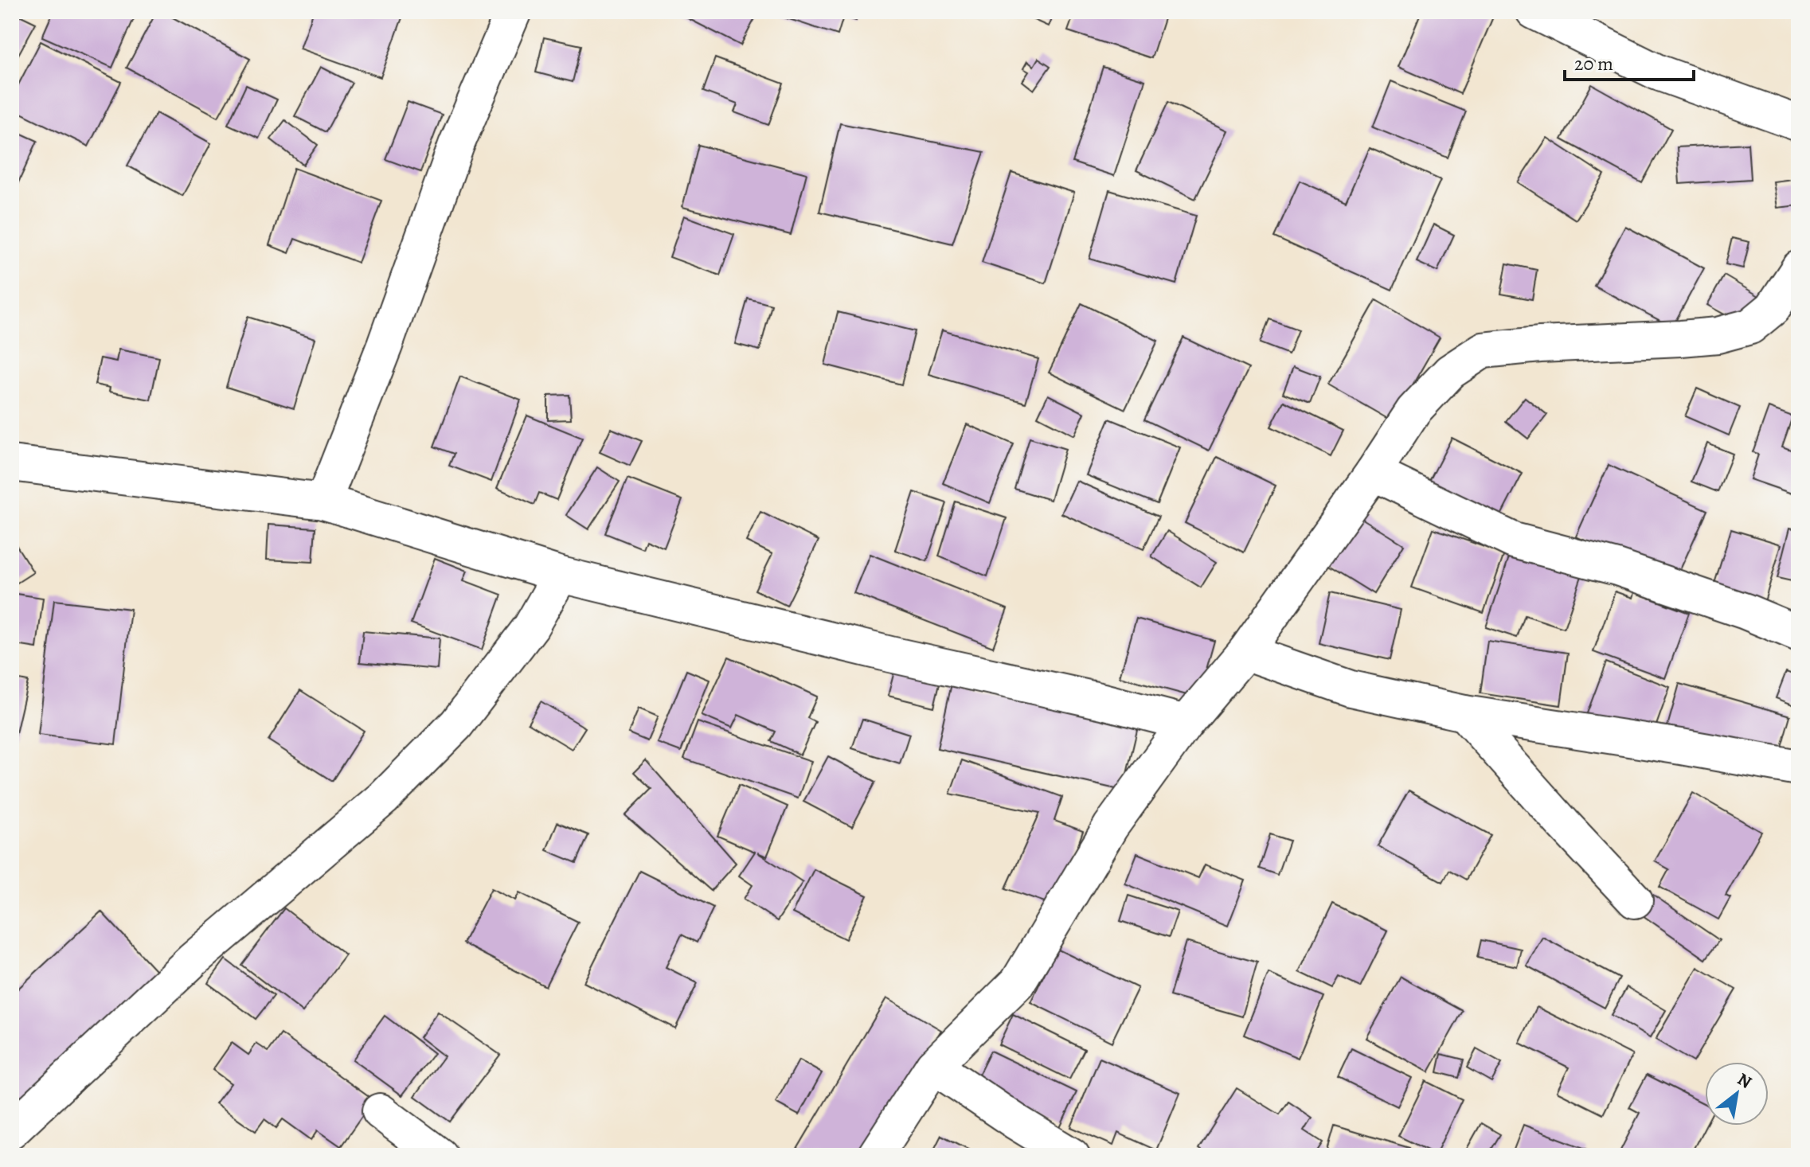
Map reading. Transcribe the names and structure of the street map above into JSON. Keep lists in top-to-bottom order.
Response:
{
  "scale_bar": "20 m",
  "north": "top right"
}
